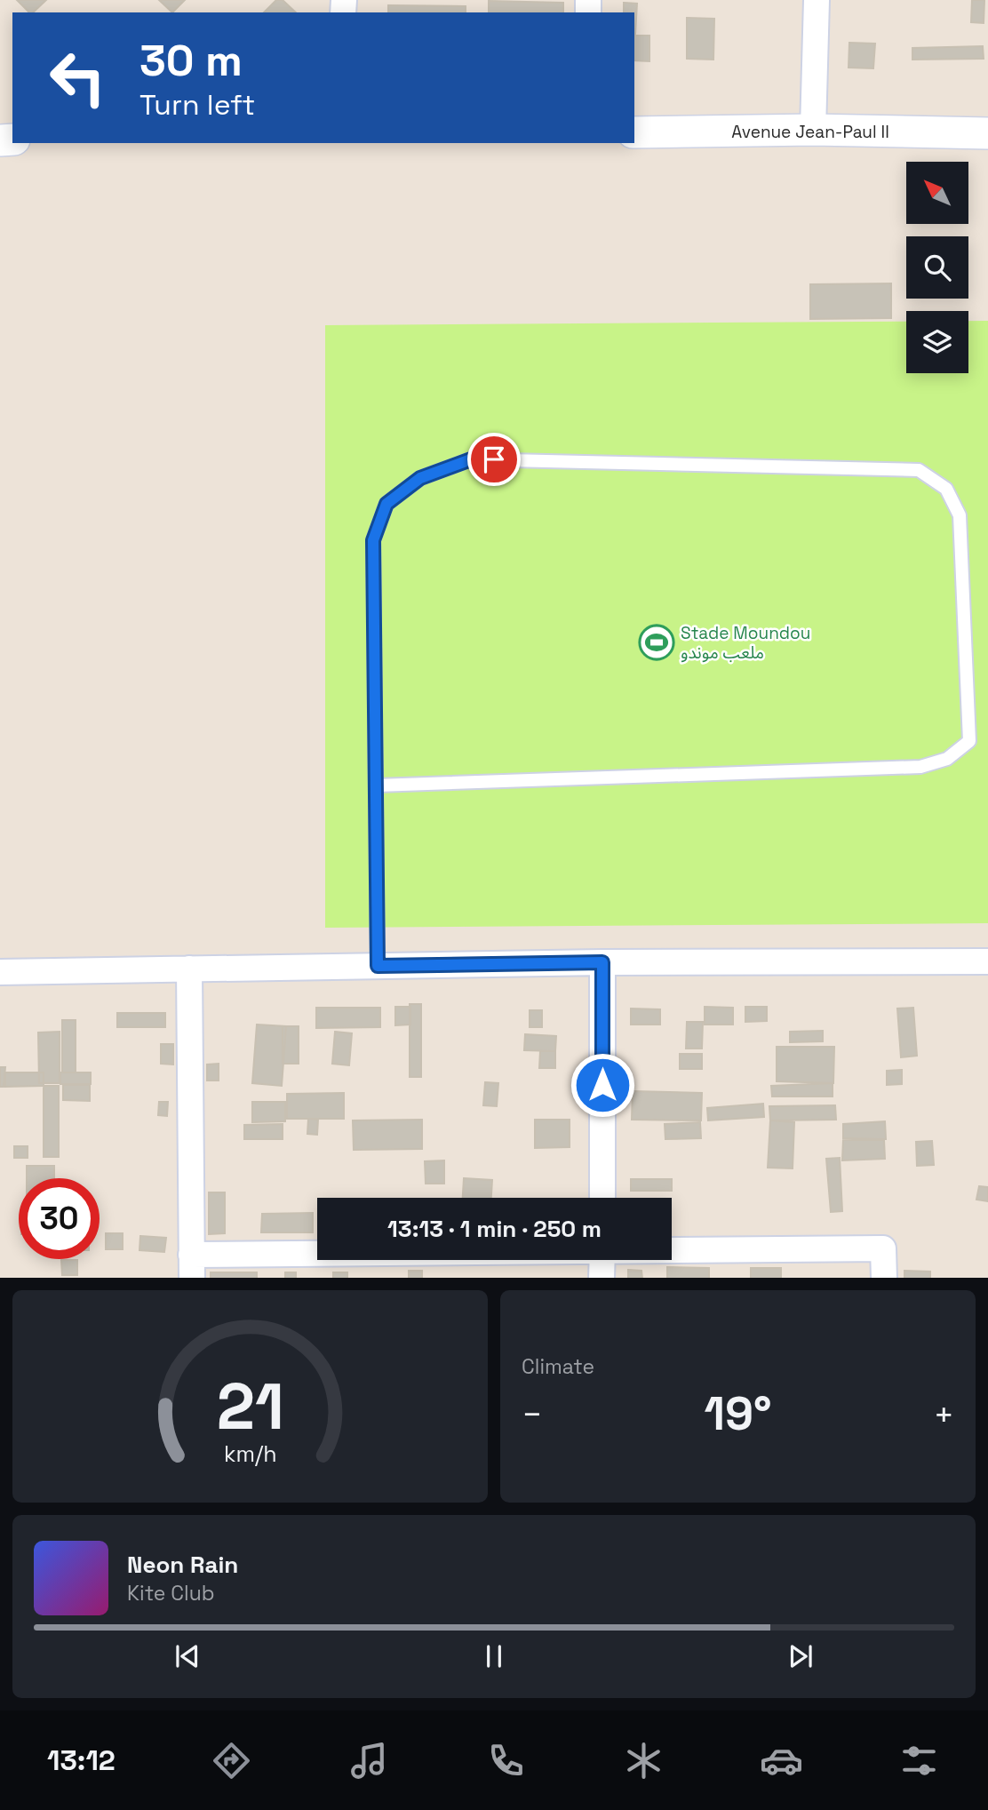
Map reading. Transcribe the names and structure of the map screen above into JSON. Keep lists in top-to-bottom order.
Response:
{
  "streets": {
    "street": ["Avenue Jean-Paul II"]
  },
  "places": {
    "sports": ["Stade Moundou ملعب موندو"]
  },
  "north": "top left",
  "page": {
    "turn": ["30 m", "Turn left"],
    "limit": "30",
    "trip": "13:13 · 1 min · 250 m",
    "tile": "Climate",
    "heat": ["−", "19°", "+"],
    "song": ["Neon Rain", "Kite Club"],
    "tabs": "13:12",
    "gauge": ["21", "km/h"]
  }
}
